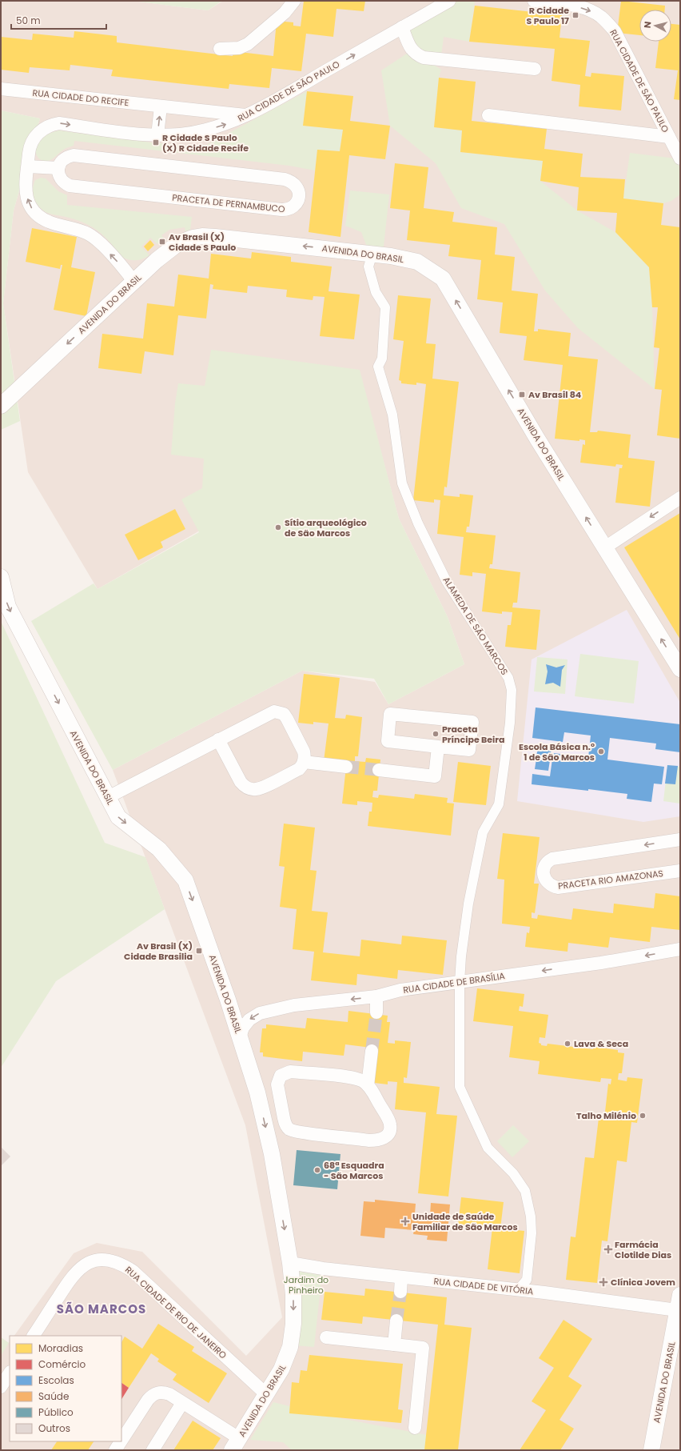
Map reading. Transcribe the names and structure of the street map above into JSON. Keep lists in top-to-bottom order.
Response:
{
  "streets": {
    "street": [
      "RUA CIDADE DE SÃO PAULO",
      "RUA CIDADE DO RECIFE",
      "PRACETA DE PERNAMBUCO",
      "AVENIDA DO BRASIL",
      "ALAMEDA DE SÃO MARCOS",
      "PRACETA RIO AMAZONAS",
      "RUA CIDADE DE BRASÍLIA",
      "RUA CIDADE DE VITÓRIA",
      "RUA CIDADE DE RIO DE JANEIRO"
    ]
  },
  "crossings": [
    ["RUA CIDADE DE SÃO PAULO", "RUA CIDADE DO RECIFE"],
    ["RUA CIDADE DE SÃO PAULO", "AVENIDA DO BRASIL"],
    ["AVENIDA DO BRASIL", "ALAMEDA DE SÃO MARCOS"],
    ["AVENIDA DO BRASIL", "RUA CIDADE DE BRASÍLIA"],
    ["AVENIDA DO BRASIL", "RUA CIDADE DE VITÓRIA"],
    ["AVENIDA DO BRASIL", "RUA CIDADE DE RIO DE JANEIRO"],
    ["ALAMEDA DE SÃO MARCOS", "RUA CIDADE DE BRASÍLIA"],
    ["ALAMEDA DE SÃO MARCOS", "RUA CIDADE DE VITÓRIA"]
  ],
  "one_way": ["RUA CIDADE DE BRASÍLIA"],
  "districts": ["SÃO MARCOS"],
  "parks": ["Jardim do Pinheiro"],
  "places": {
    "transit": [
      "R Cidade S Paulo 17",
      "R Cidade S Paulo (X) R Cidade Recife",
      "Av Brasil (X) Cidade S Paulo",
      "Av Brasil 84",
      "Av Brasil (X) Cidade Brasilia"
    ],
    "other": [
      "Sítio arqueológico de São Marcos",
      "Praceta Príncipe Beira",
      "Escola Básica n.º 1 de São Marcos",
      "Lava & Seca",
      "Talho Milénio",
      "68ª Esquadra - São Marcos"
    ],
    "health": ["Unidade de Saúde Familiar de São Marcos", "Farmácia Clotilde Dias", "Clínica Jovem"]
  },
  "legend": [
    "Moradias",
    "Comércio",
    "Escolas",
    "Saúde",
    "Público",
    "Outros"
  ],
  "scale_bar": "50 m",
  "north": "left"
}
